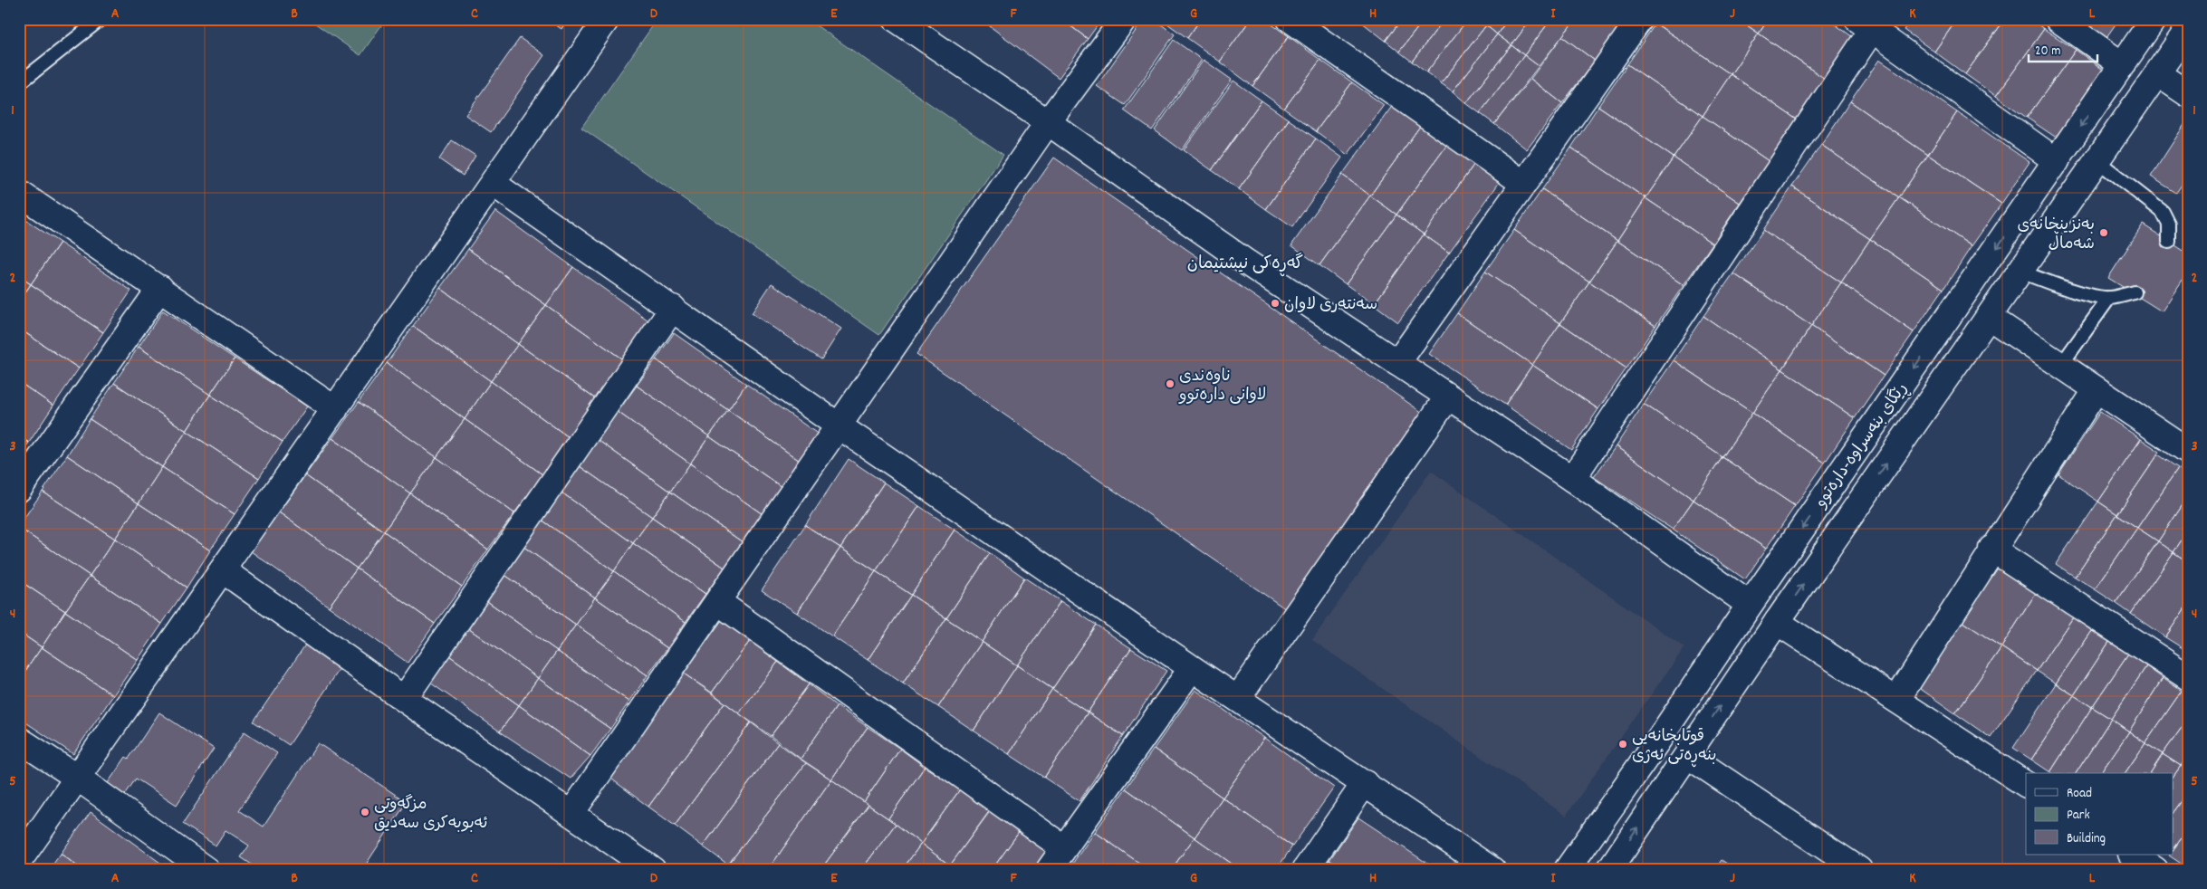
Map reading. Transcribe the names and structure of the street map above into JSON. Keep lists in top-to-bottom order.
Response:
{
  "streets": {
    "street": ["ڕێگای بنەسراوە-دارەتوو"]
  },
  "districts": ["گەڕەکی نیشتیمان"],
  "places": [
    "بەنزینخانەی شەماڵ",
    "سەنتەری لاوان",
    "ناوەندی لاوانی دارەتوو",
    "قوتابخانەیی بنەڕەتی ئەژی",
    "مزگەوتی ئەبوبەکری سەدیق"
  ],
  "legend": ["Road", "Park", "Building"],
  "scale_bar": "20 m",
  "grid": {
    "columns": [
      "A",
      "B",
      "C",
      "D",
      "E",
      "F",
      "G",
      "H",
      "I",
      "J",
      "K",
      "L"
    ],
    "rows": [
      "1",
      "2",
      "3",
      "4",
      "5"
    ]
  }
}
